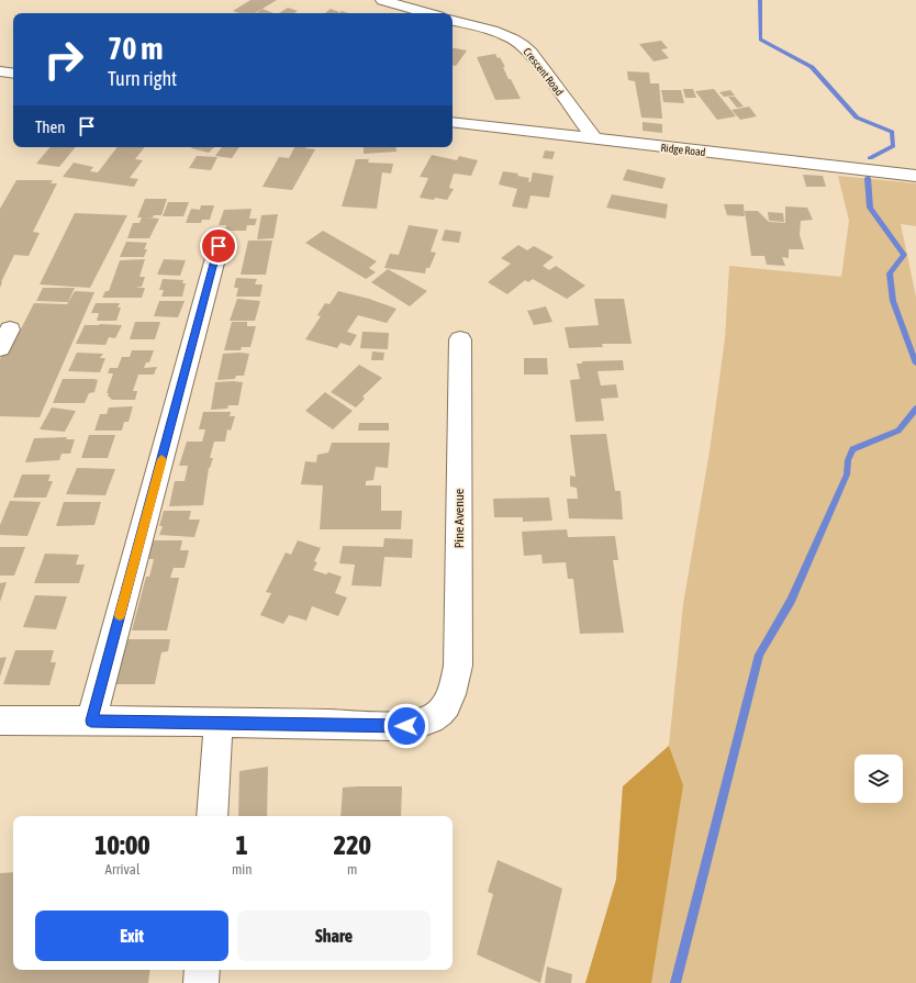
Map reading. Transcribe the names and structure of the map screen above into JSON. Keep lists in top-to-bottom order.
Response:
{
  "streets": {
    "street": ["Crescent Road", "Ridge Road", "Pine Avenue"]
  },
  "crossings": [
    ["Crescent Road", "Ridge Road"]
  ],
  "page": {
    "turn": ["70 m", "Turn right"],
    "then": "Then",
    "eta": [
      "10:00",
      "Arrival",
      "1",
      "min",
      "220",
      "m"
    ],
    "buttons": ["Exit", "Share"]
  }
}
